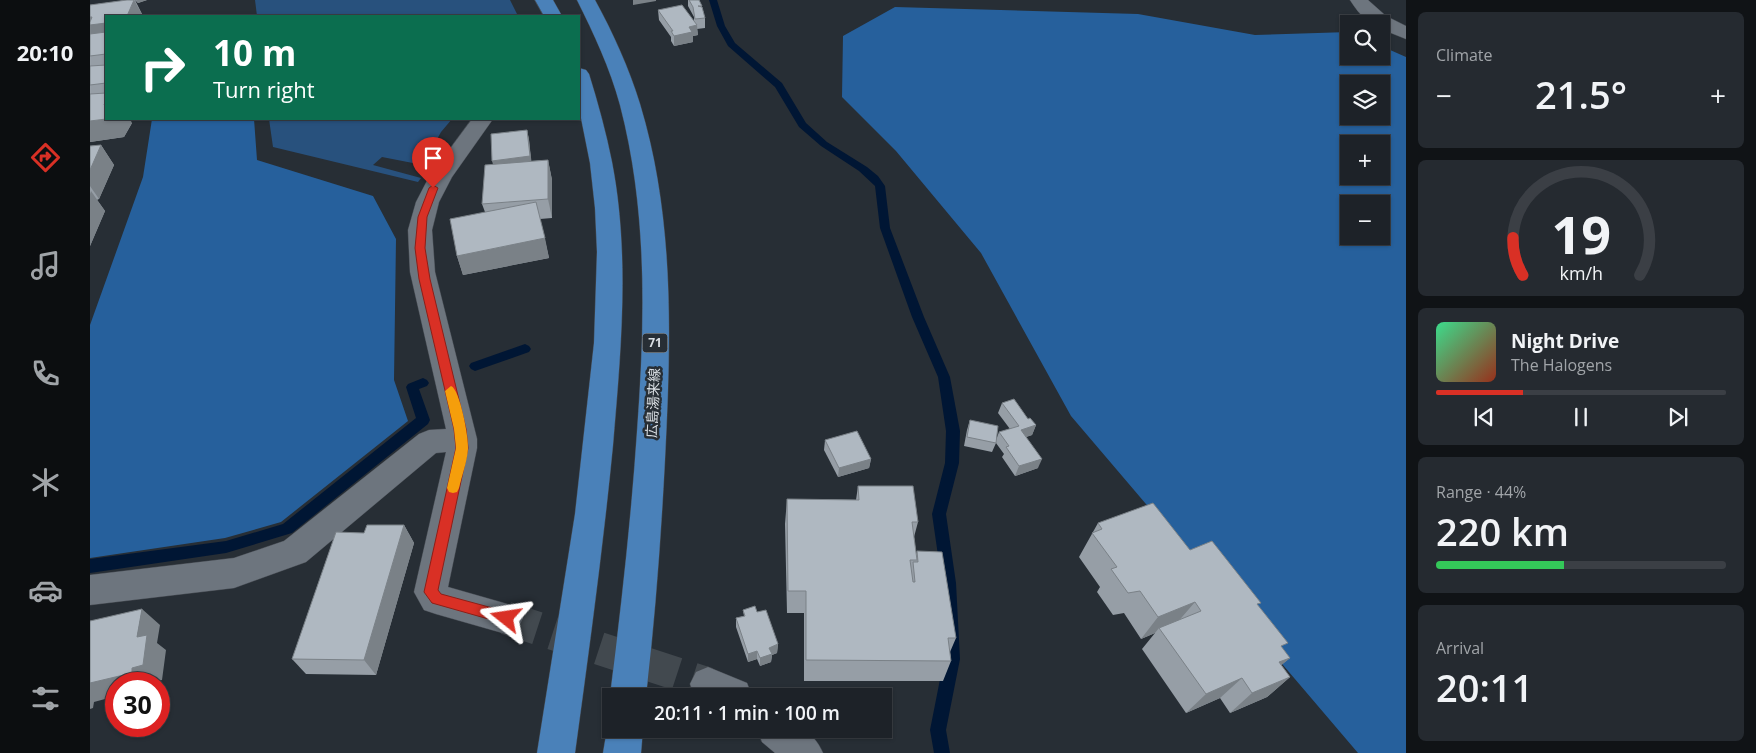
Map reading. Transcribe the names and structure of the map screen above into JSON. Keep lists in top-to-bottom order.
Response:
{
  "streets": {
    "main road": ["71", "広島湯来線"]
  },
  "page": {
    "tabs": "20:10",
    "tile": [
      "Climate",
      ["Range · 44%", "220 km"],
      ["Arrival", "20:11"]
    ],
    "map_buttons": ["+", "−"],
    "turn": ["10 m", "Turn right"],
    "heat": ["−", "21.5°", "+"],
    "song": ["Night Drive", "The Halogens"],
    "limit": "30",
    "trip": "20:11 · 1 min · 100 m",
    "gauge": ["19", "km/h"]
  }
}
